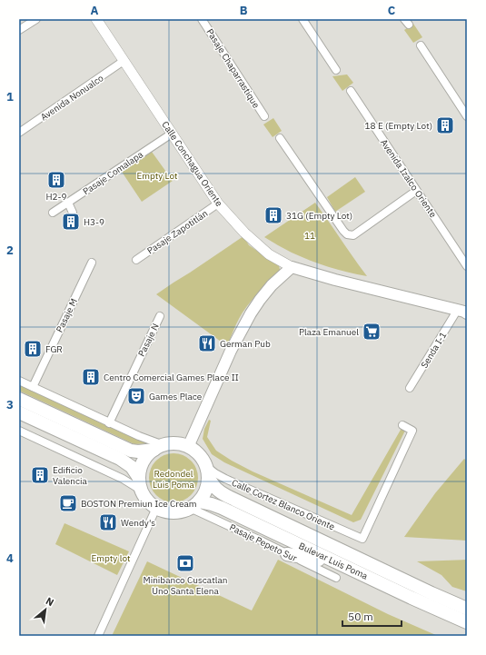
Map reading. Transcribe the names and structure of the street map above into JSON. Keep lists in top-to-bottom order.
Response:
{
  "streets": {
    "highway": ["Bulevar Luis Poma"],
    "main road": ["Calle Conchagua Oriente"],
    "street": [
      "Pasaje Chaparrastique",
      "Avenida Nonualco",
      "Pasaje Comalapa",
      "Avenida Izalco Oriente",
      "Pasaje Zapotitlán",
      "Pasaje M",
      "Pasaje N",
      "Senda I-1",
      "Calle Cortez Blanco Oriente",
      "Pasaje Pepeto Sur"
    ]
  },
  "crossings": [
    ["Avenida Nonualco", "Calle Conchagua Oriente"],
    ["Calle Conchagua Oriente", "Pasaje Comalapa"],
    ["Calle Conchagua Oriente", "Pasaje Zapotitlán"],
    ["Calle Conchagua Oriente", "Senda I-1"],
    ["Calle Cortez Blanco Oriente", "Pasaje Pepeto Sur"],
    ["Calle Cortez Blanco Oriente", "Bulevar Luis Poma"],
    ["Pasaje Pepeto Sur", "Bulevar Luis Poma"]
  ],
  "parks": [
    "Empty Lot",
    "11",
    "Redondel Luis Poma",
    "Empty lot"
  ],
  "places": {
    "building": [
      "18 E (Empty Lot)",
      "H2-9",
      "31G (Empty Lot)",
      "H3-9",
      "FGR",
      "Centro Comercial Games Place II",
      "Edificio Valencia"
    ],
    "supermarket": ["Plaza Emanuel"],
    "restaurant": ["German Pub", "Wendy's"],
    "theatre": ["Games Place"],
    "cafe": ["BOSTON Premiun Ice Cream"],
    "bank": ["Minibanco Cuscatlan Uno Santa Elena"]
  },
  "scale_bar": "50 m",
  "north": "top right",
  "grid": {
    "columns": ["A", "B", "C"],
    "rows": [
      "1",
      "2",
      "3",
      "4"
    ]
  }
}
